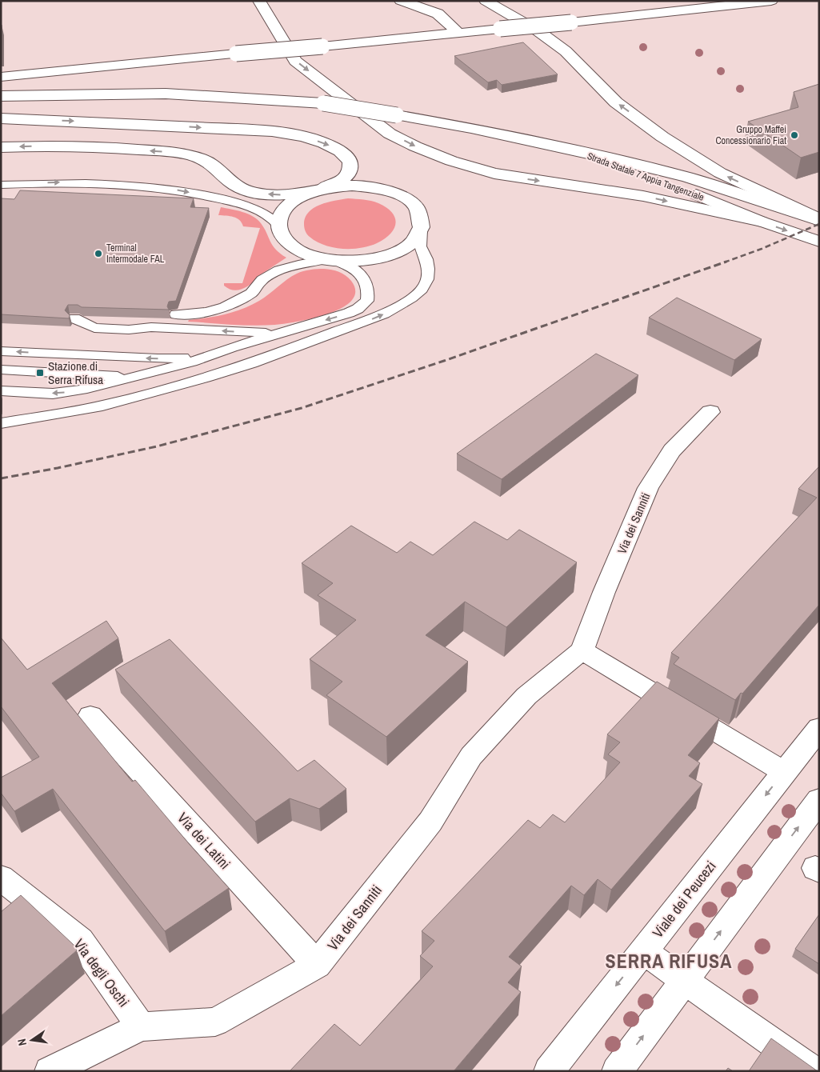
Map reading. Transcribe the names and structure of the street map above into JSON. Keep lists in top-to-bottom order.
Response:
{
  "streets": {
    "main road": [
      "Strada Statale 7 Appia Tangenziale",
      "Via dei Sanniti",
      "Via dei Latini",
      "Viale dei Peucezi",
      "Via degli Oschi"
    ]
  },
  "crossings": [
    ["Via dei Sanniti", "Via dei Latini"],
    ["Via dei Sanniti", "Via degli Oschi"]
  ],
  "districts": ["SERRA RIFUSA"],
  "places": {
    "other": ["Gruppo Maffei Concessionario Fiat", "Terminal Intermodale FAL"],
    "transit": ["Stazione di Serra Rifusa"]
  },
  "north": "left"
}
